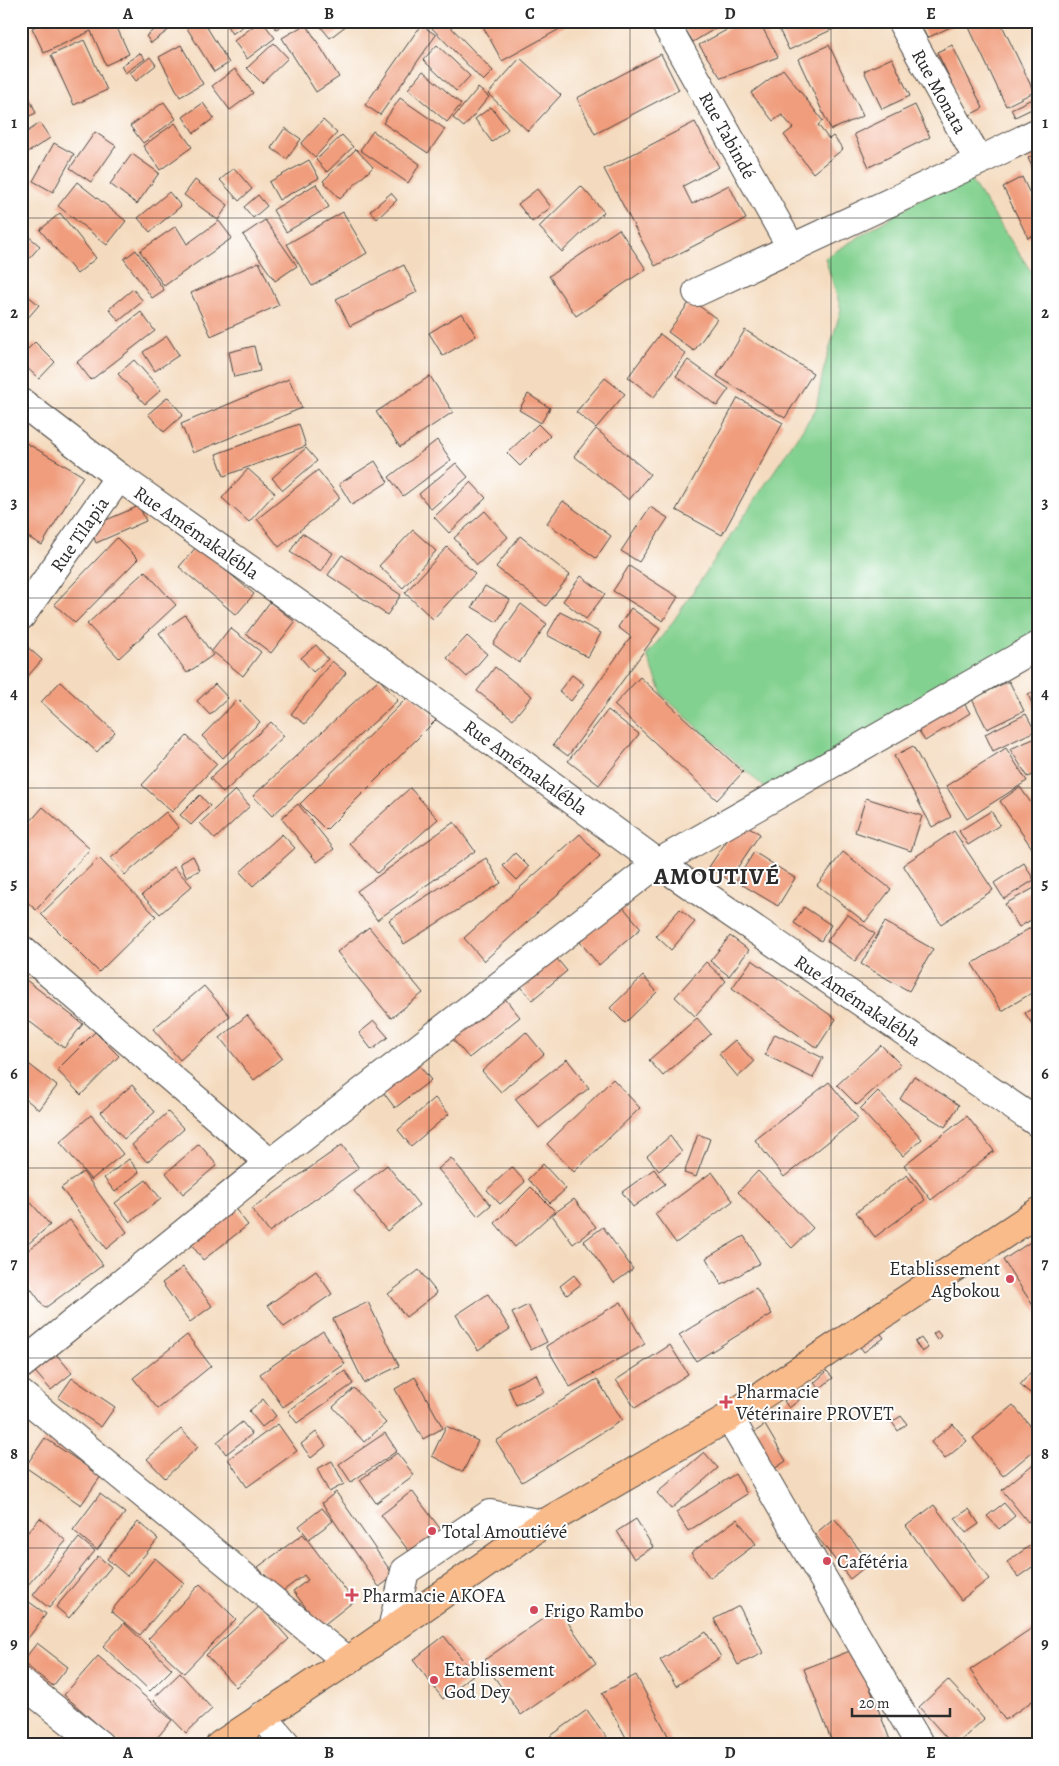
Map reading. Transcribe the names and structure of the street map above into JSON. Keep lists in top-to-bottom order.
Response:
{
  "streets": {
    "street": [
      "Rue Monata",
      "Rue Tabindé",
      "Rue Amémakalébla",
      "Rue Tilapia"
    ]
  },
  "crossings": [
    ["Rue Amémakalébla", "Rue Tilapia"]
  ],
  "districts": ["AMOUTIVÉ"],
  "places": {
    "other": [
      "Etablissement Agbokou",
      "Total Amoutiévé",
      "Cafétéria",
      "Frigo Rambo",
      "Etablissement God Dey"
    ],
    "health": ["Pharmacie Vétérinaire PROVET", "Pharmacie AKOFA"]
  },
  "scale_bar": "20 m",
  "grid": {
    "columns": [
      "A",
      "B",
      "C",
      "D",
      "E"
    ],
    "rows": [
      "1",
      "2",
      "3",
      "4",
      "5",
      "6",
      "7",
      "8",
      "9"
    ]
  }
}
